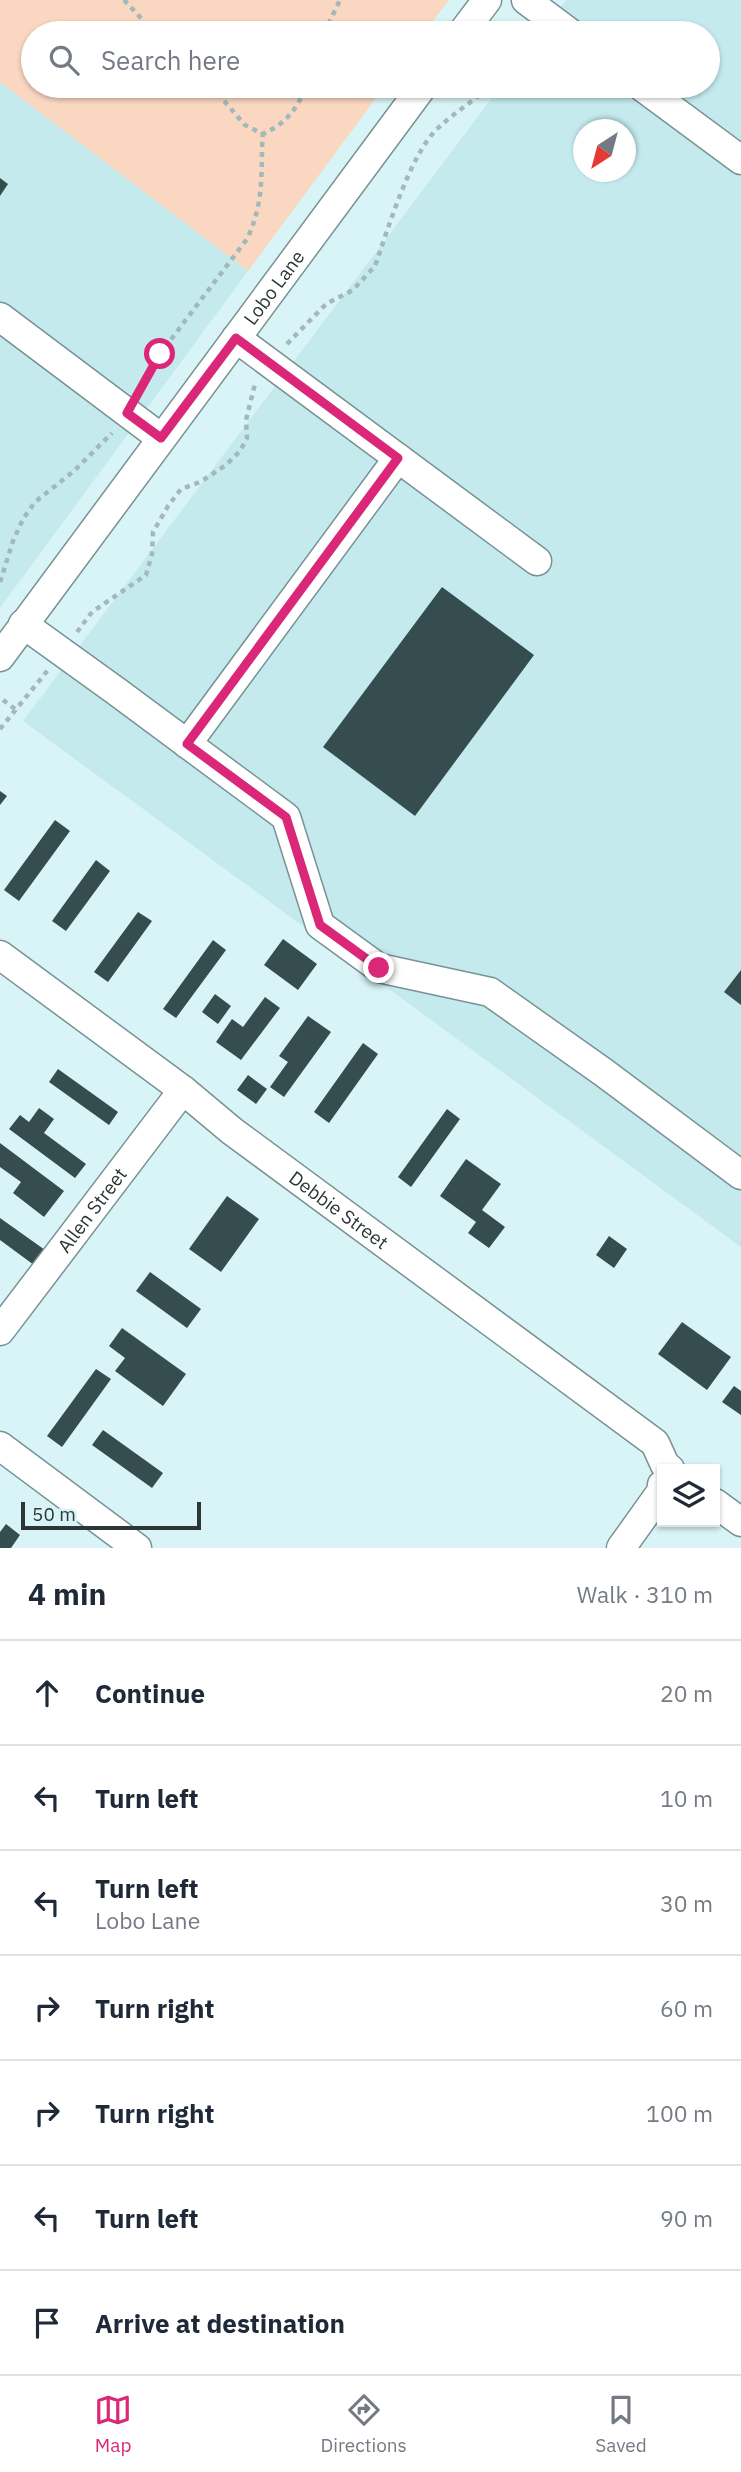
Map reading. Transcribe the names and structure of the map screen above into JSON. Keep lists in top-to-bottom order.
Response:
{
  "streets": {
    "street": ["Lobo Lane", "Debbie Street", "Allen Street"]
  },
  "crossings": [
    ["Debbie Street", "Allen Street"]
  ],
  "scale_bar": "50 m",
  "north": "bottom left",
  "page": {
    "search": "Search here",
    "scale": "50 m",
    "heading": ["4 min", "Walk · 310 m"],
    "list": [
      ["Continue", "20 m"],
      ["Turn left", "10 m"],
      ["Turn left", "Lobo Lane", "30 m"],
      ["Turn right", "60 m"],
      ["Turn right", "100 m"],
      ["Turn left", "90 m"],
      "Arrive at destination"
    ],
    "nav": ["Map", "Directions", "Saved"]
  }
}
